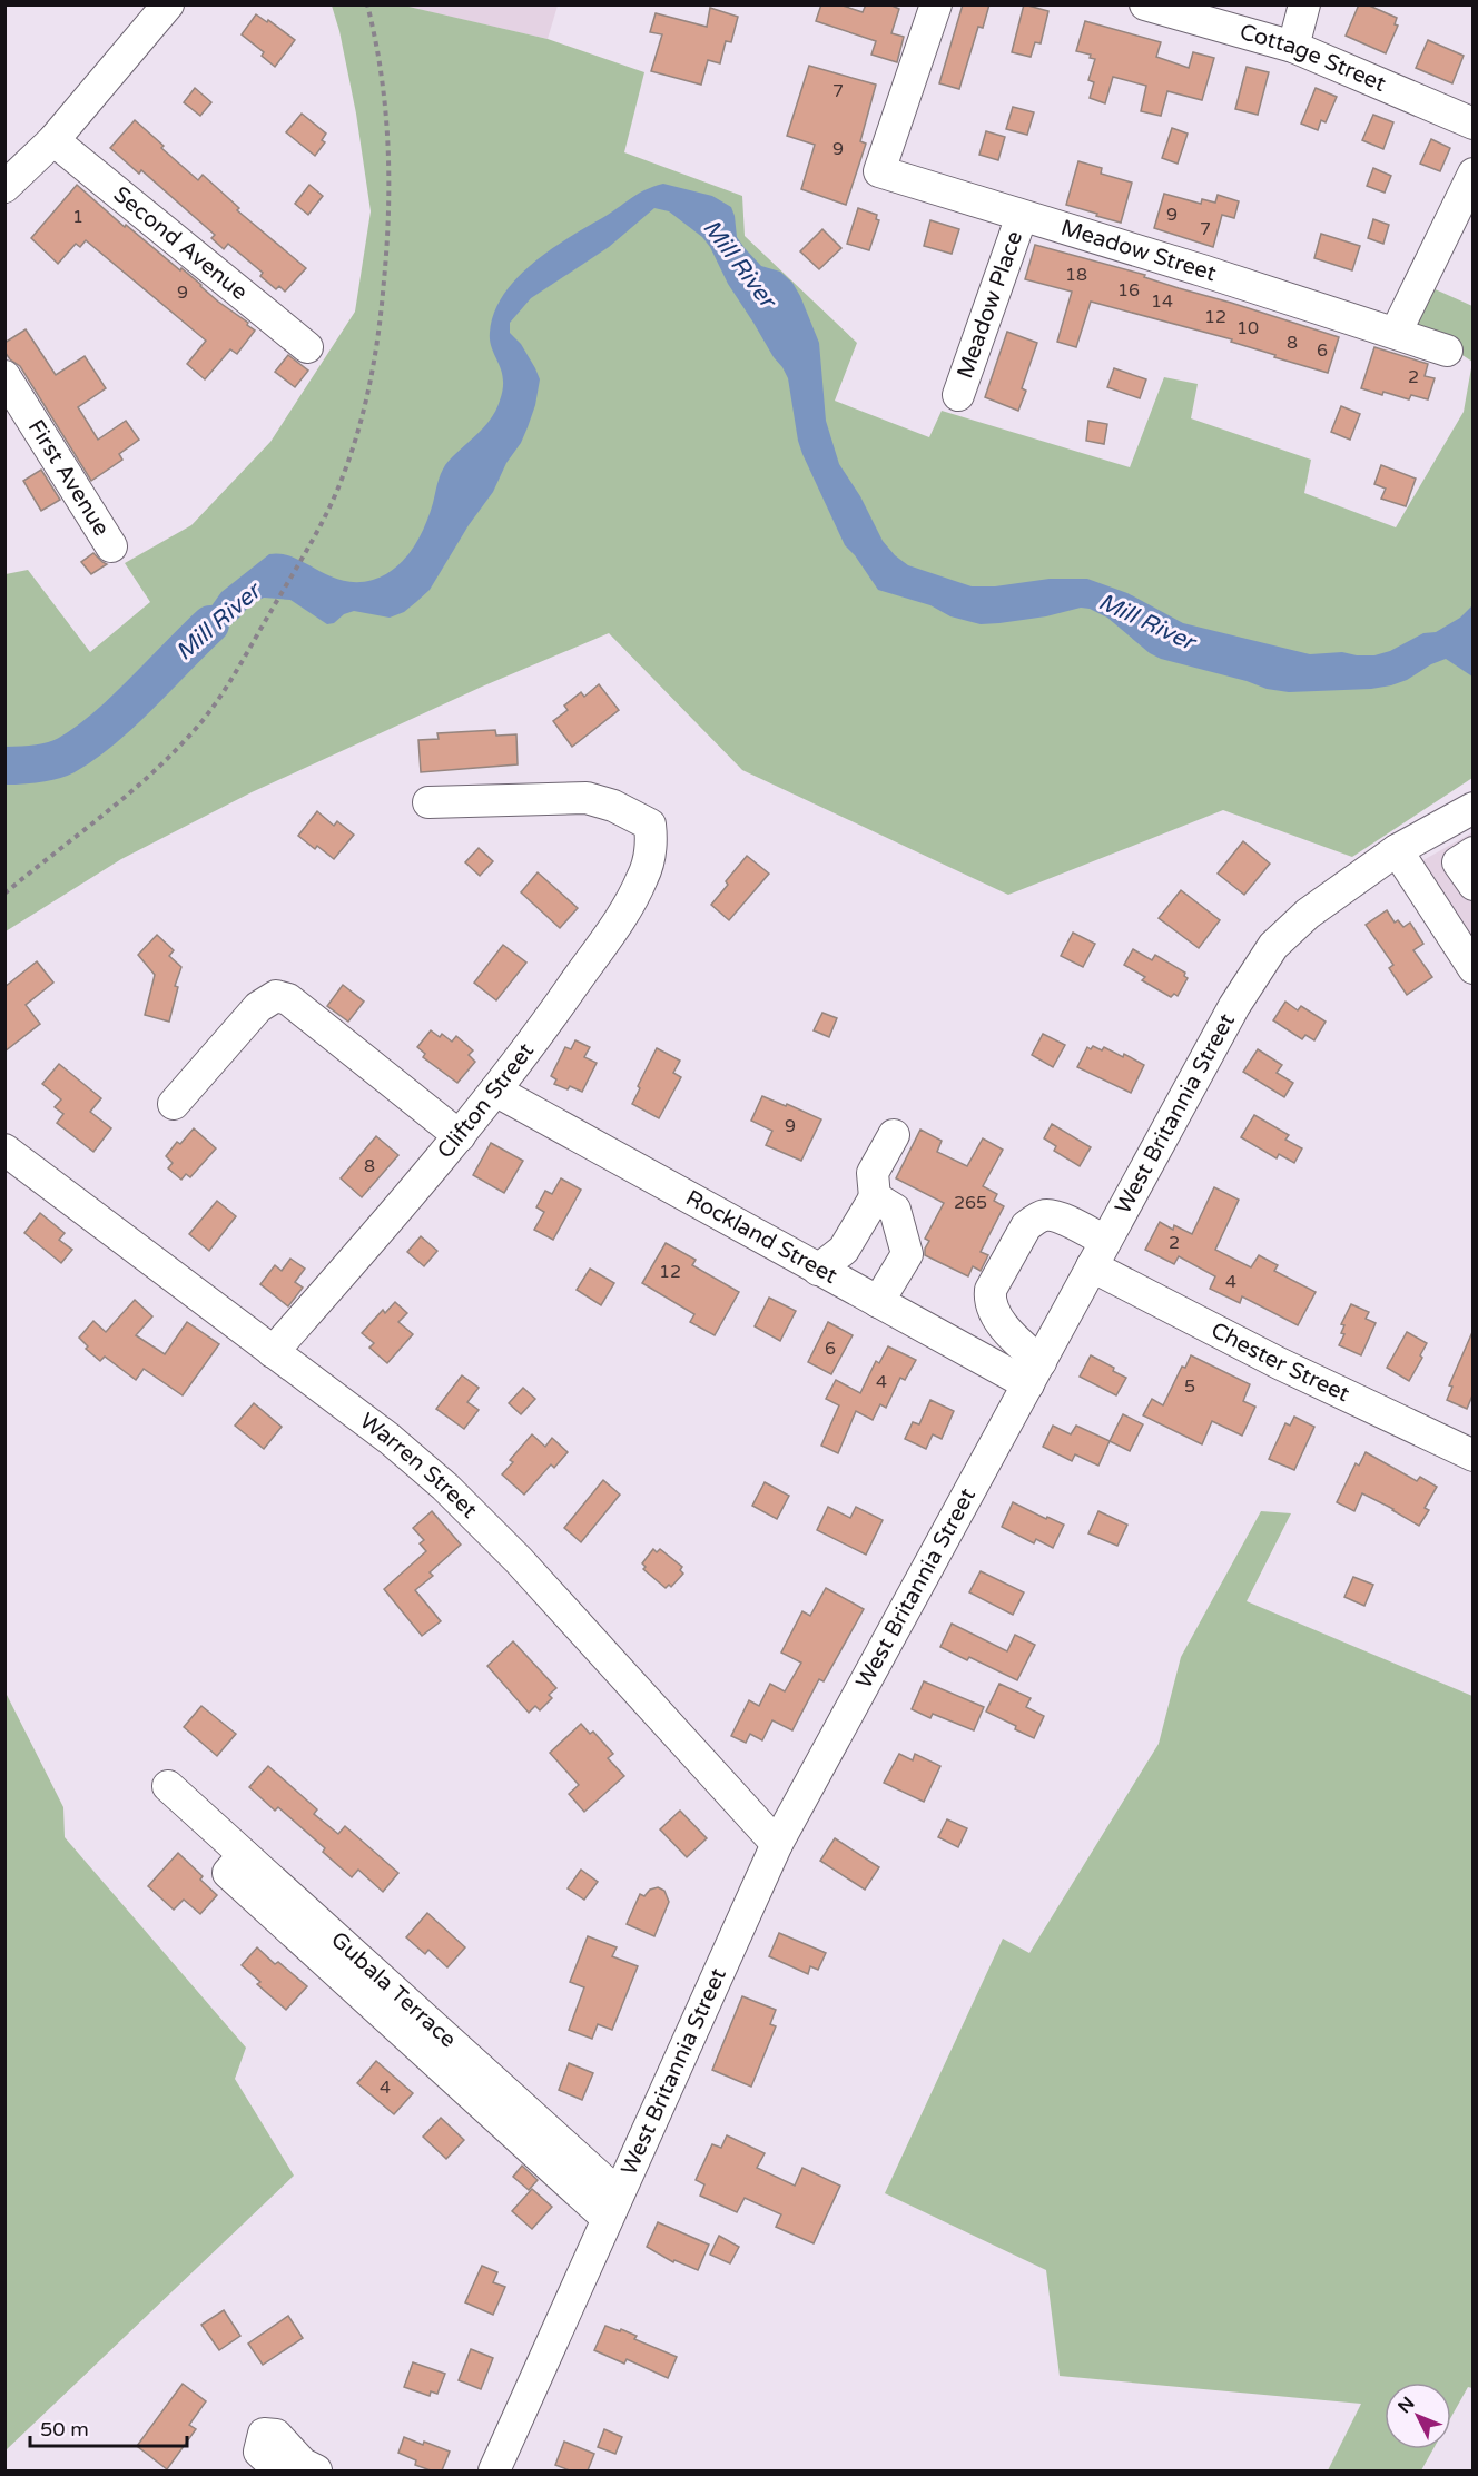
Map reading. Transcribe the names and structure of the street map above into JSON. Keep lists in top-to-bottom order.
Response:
{
  "streets": {
    "street": [
      "Cottage Street",
      "Second Avenue",
      "Meadow Street",
      "Meadow Place",
      "First Avenue",
      "Clifton Street",
      "West Britannia Street",
      "Rockland Street",
      "Chester Street",
      "Warren Street",
      "Gubala Terrace"
    ]
  },
  "crossings": [
    ["Meadow Street", "Meadow Place"],
    ["Clifton Street", "Rockland Street"],
    ["Clifton Street", "Warren Street"],
    ["West Britannia Street", "Rockland Street"],
    ["West Britannia Street", "Chester Street"],
    ["West Britannia Street", "Warren Street"],
    ["West Britannia Street", "Gubala Terrace"],
    ["Rockland Street", "Chester Street"]
  ],
  "water": ["Mill River"],
  "house_numbers": [
    "7",
    "9",
    "9",
    "1",
    "7",
    "18",
    "16",
    "9",
    "14",
    "12",
    "10",
    "8",
    "6",
    "2",
    "9",
    "8",
    "265",
    "2",
    "12",
    "4",
    "6",
    "4",
    "5",
    "4"
  ],
  "scale_bar": "50 m",
  "north": "top left"
}
